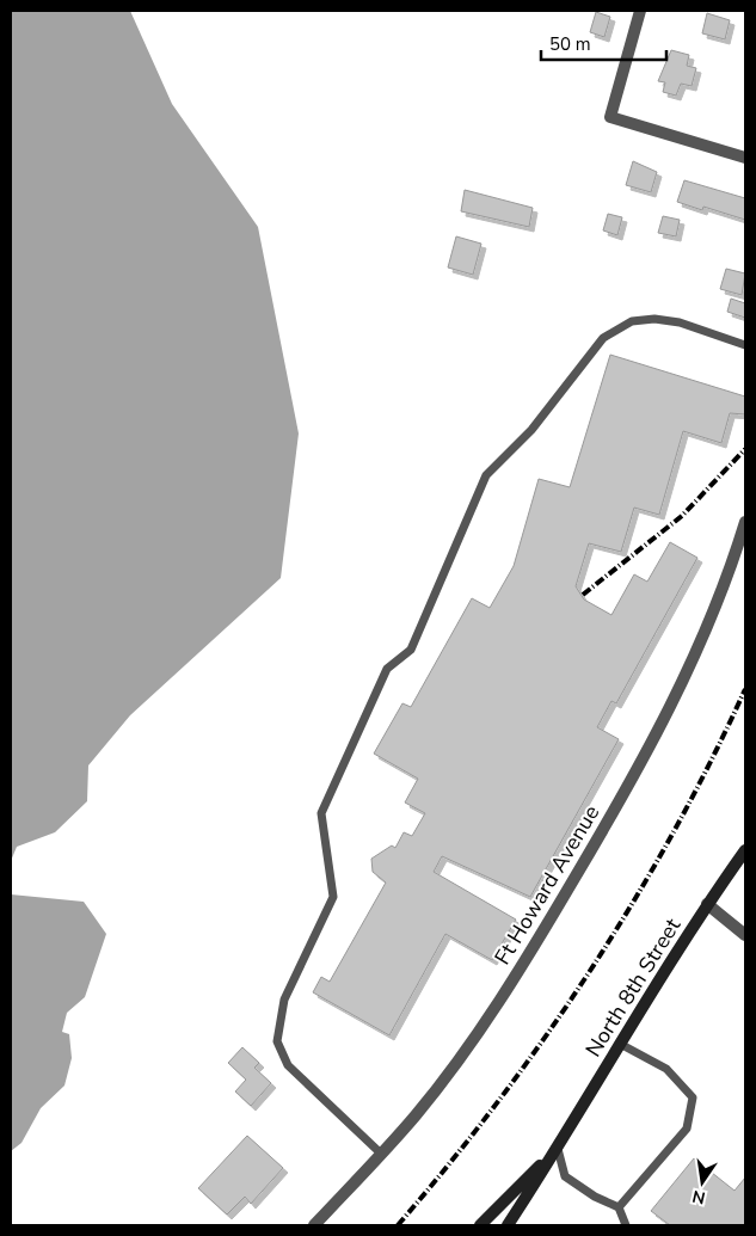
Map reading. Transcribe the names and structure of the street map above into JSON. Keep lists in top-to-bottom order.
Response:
{
  "streets": {
    "main road": ["North 8th Street"],
    "street": ["Ft Howard Avenue"]
  },
  "scale_bar": "50 m",
  "north": "bottom"
}
